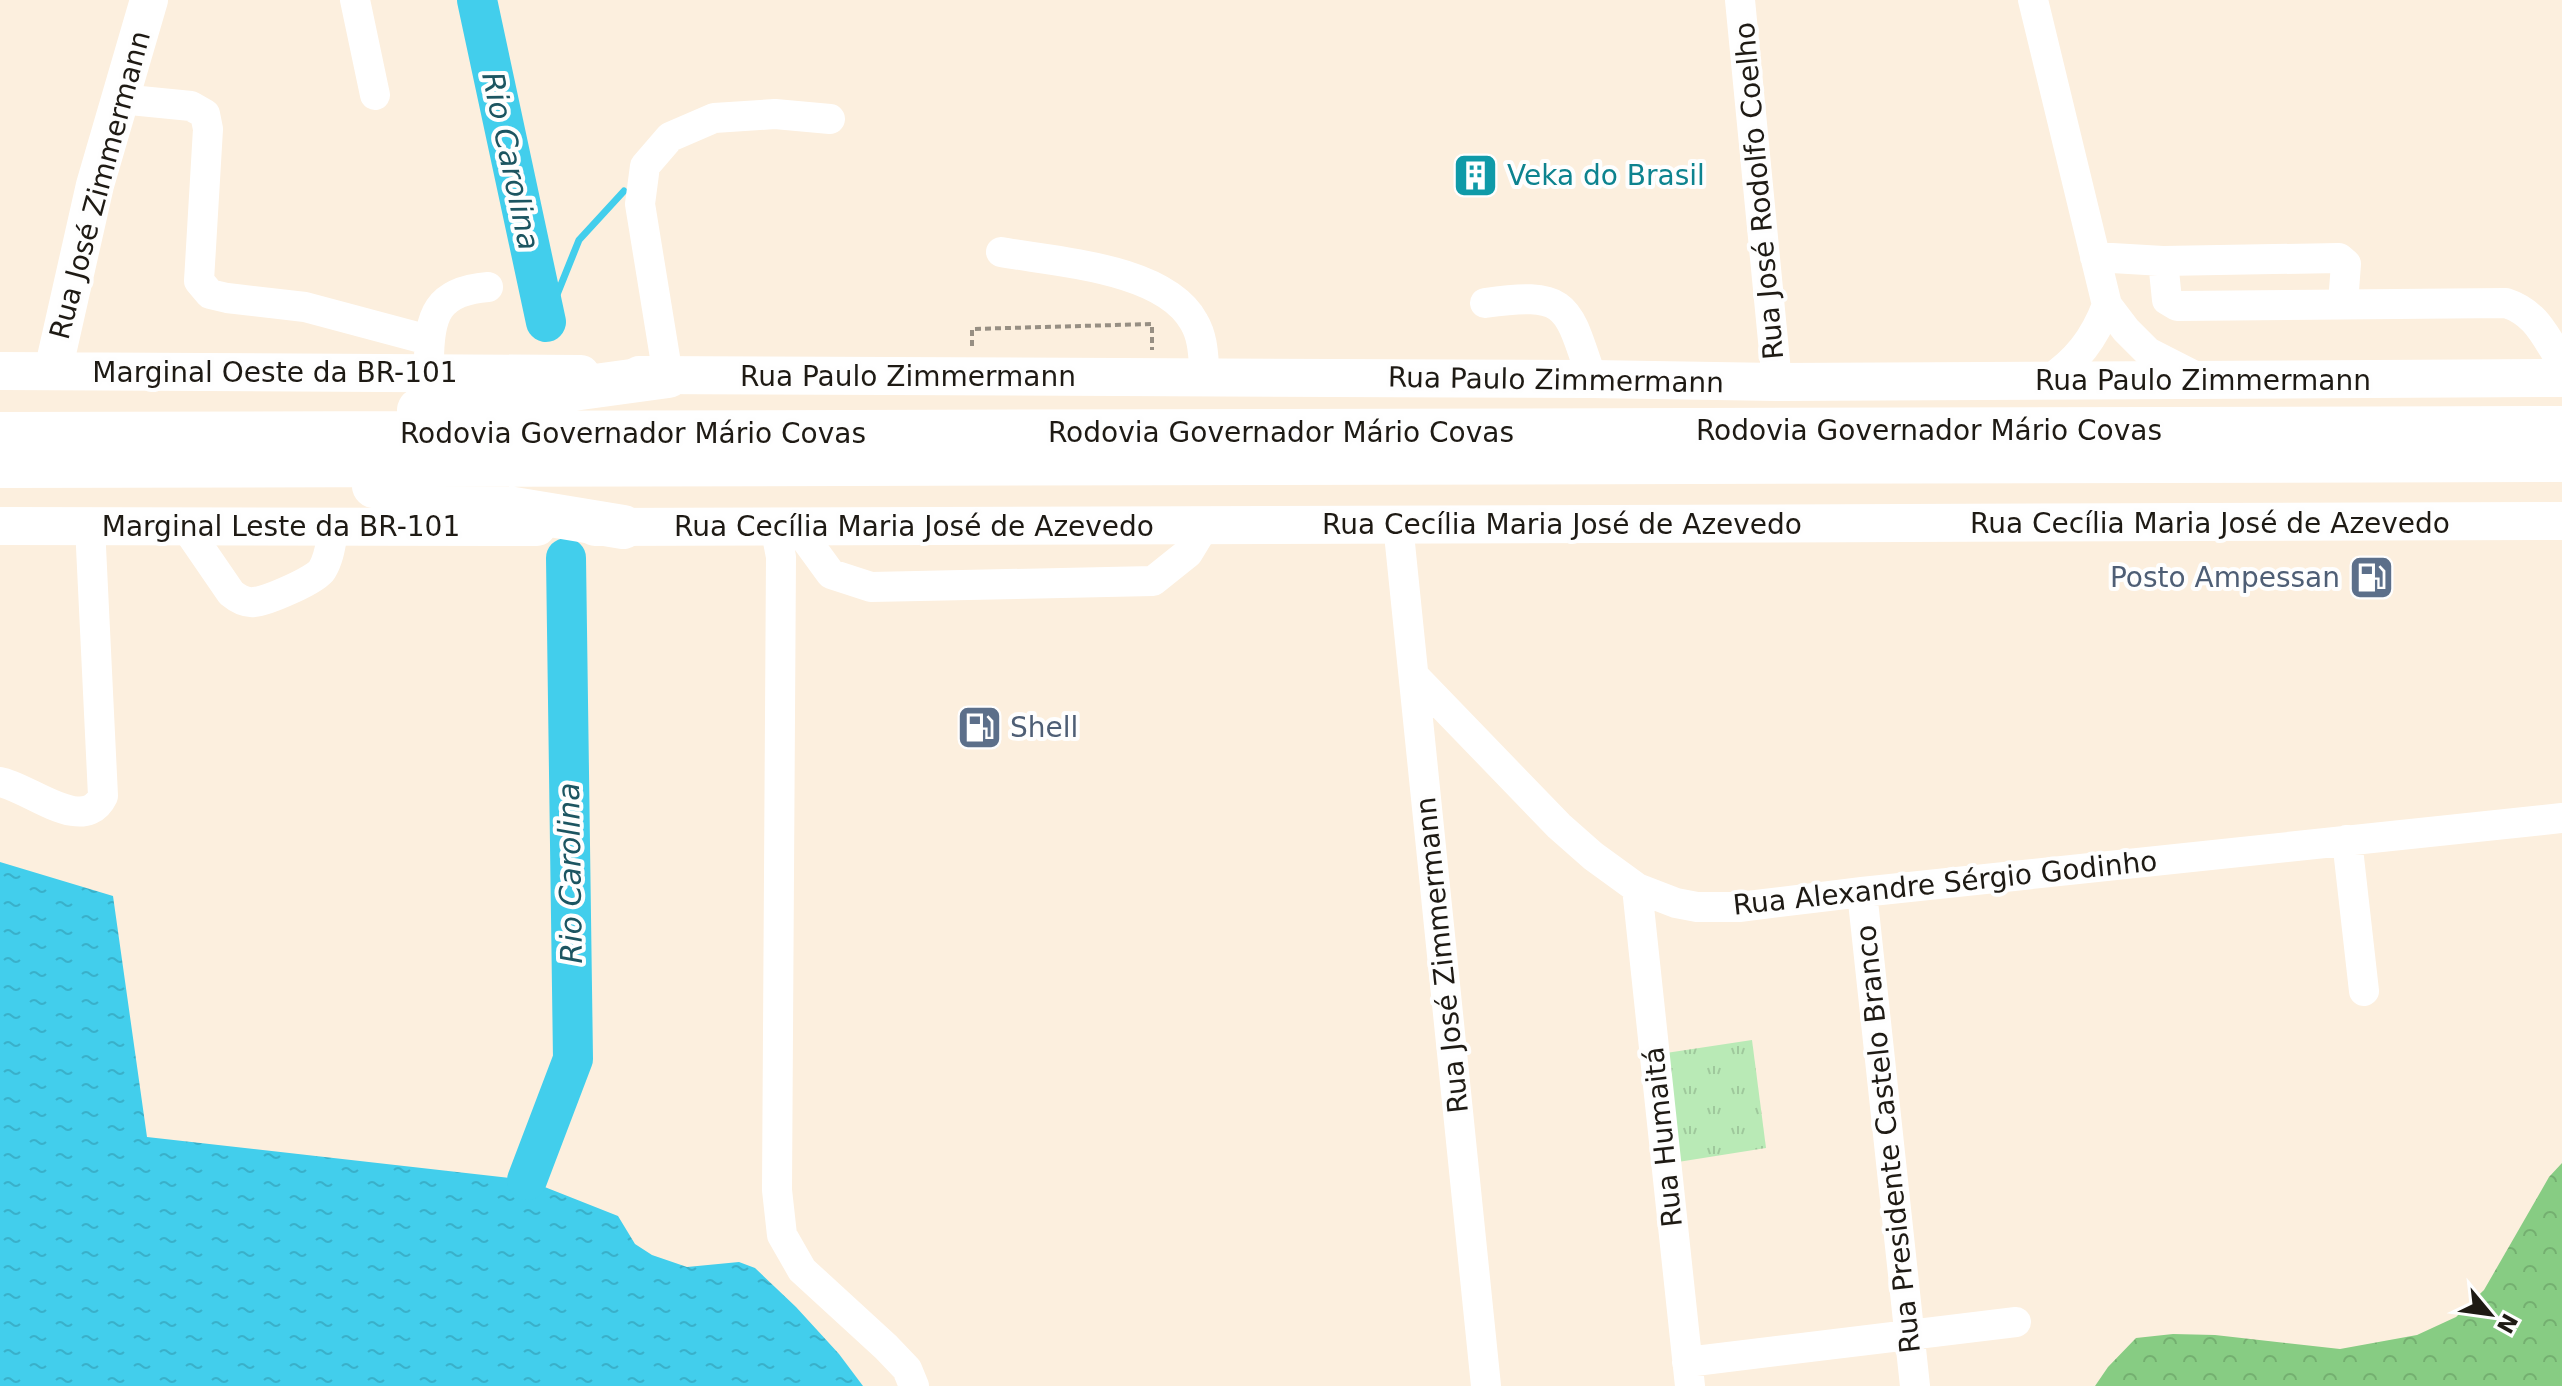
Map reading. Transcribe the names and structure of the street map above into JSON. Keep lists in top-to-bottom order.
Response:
{
  "streets": {
    "highway": ["Rodovia Governador Mário Covas"],
    "main road": [
      "Rua José Zimmermann",
      "Marginal Oeste da BR-101",
      "Rua Paulo Zimmermann",
      "Rua Cecília Maria José de Azevedo",
      "Marginal Leste da BR-101"
    ],
    "street": [
      "Rua José Rodolfo Coelho",
      "Rua Alexandre Sérgio Godinho",
      "Rua Humaitá",
      "Rua Presidente Castelo Branco"
    ]
  },
  "crossings": [
    ["Rua José Zimmermann", "Marginal Oeste da BR-101"],
    ["Rua José Zimmermann", "Rua Cecília Maria José de Azevedo"],
    ["Rua José Zimmermann", "Rua Alexandre Sérgio Godinho"],
    ["Rua José Rodolfo Coelho", "Rua Paulo Zimmermann"],
    ["Marginal Oeste da BR-101", "Rua Paulo Zimmermann"],
    ["Rua Cecília Maria José de Azevedo", "Marginal Leste da BR-101"],
    ["Rua Alexandre Sérgio Godinho", "Rua Humaitá"],
    ["Rua Alexandre Sérgio Godinho", "Rua Presidente Castelo Branco"]
  ],
  "water": ["Rio Carolina"],
  "places": {
    "building": ["Veka do Brasil"],
    "fuel station": ["Posto Ampessan", "Shell"]
  },
  "north": "bottom right"
}
